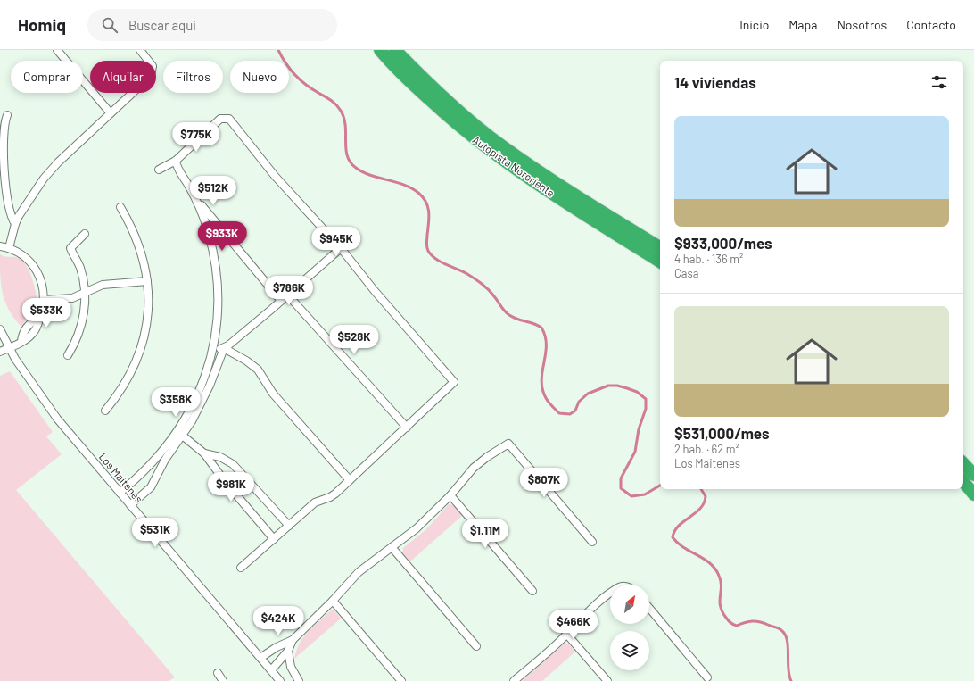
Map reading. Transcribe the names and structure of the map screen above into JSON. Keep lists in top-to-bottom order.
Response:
{
  "streets": {
    "highway": ["Autopista Nororiente"],
    "street": ["Los Maitenes"]
  },
  "north": "top right",
  "page": {
    "header": "Homiq",
    "search": "Buscar aquí",
    "nav": [
      "Inicio",
      "Mapa",
      "Nosotros",
      "Contacto"
    ],
    "chip": [
      "Comprar",
      "Alquilar",
      "Filtros",
      "Nuevo"
    ],
    "heading": "14 viviendas",
    "list": [
      {
        "name": "$933,000/mes",
        "note": "4 hab. · 136 m² · Casa"
      },
      {
        "name": "$531,000/mes",
        "note": "2 hab. · 62 m² · Los Maitenes"
      }
    ],
    "price": [
      "$775K",
      "$512K",
      "$933K",
      "$945K",
      "$786K",
      "$533K",
      "$528K",
      "$358K",
      "$807K",
      "$981K",
      "$531K",
      "$1.11M",
      "$424K",
      "$466K"
    ]
  }
}
